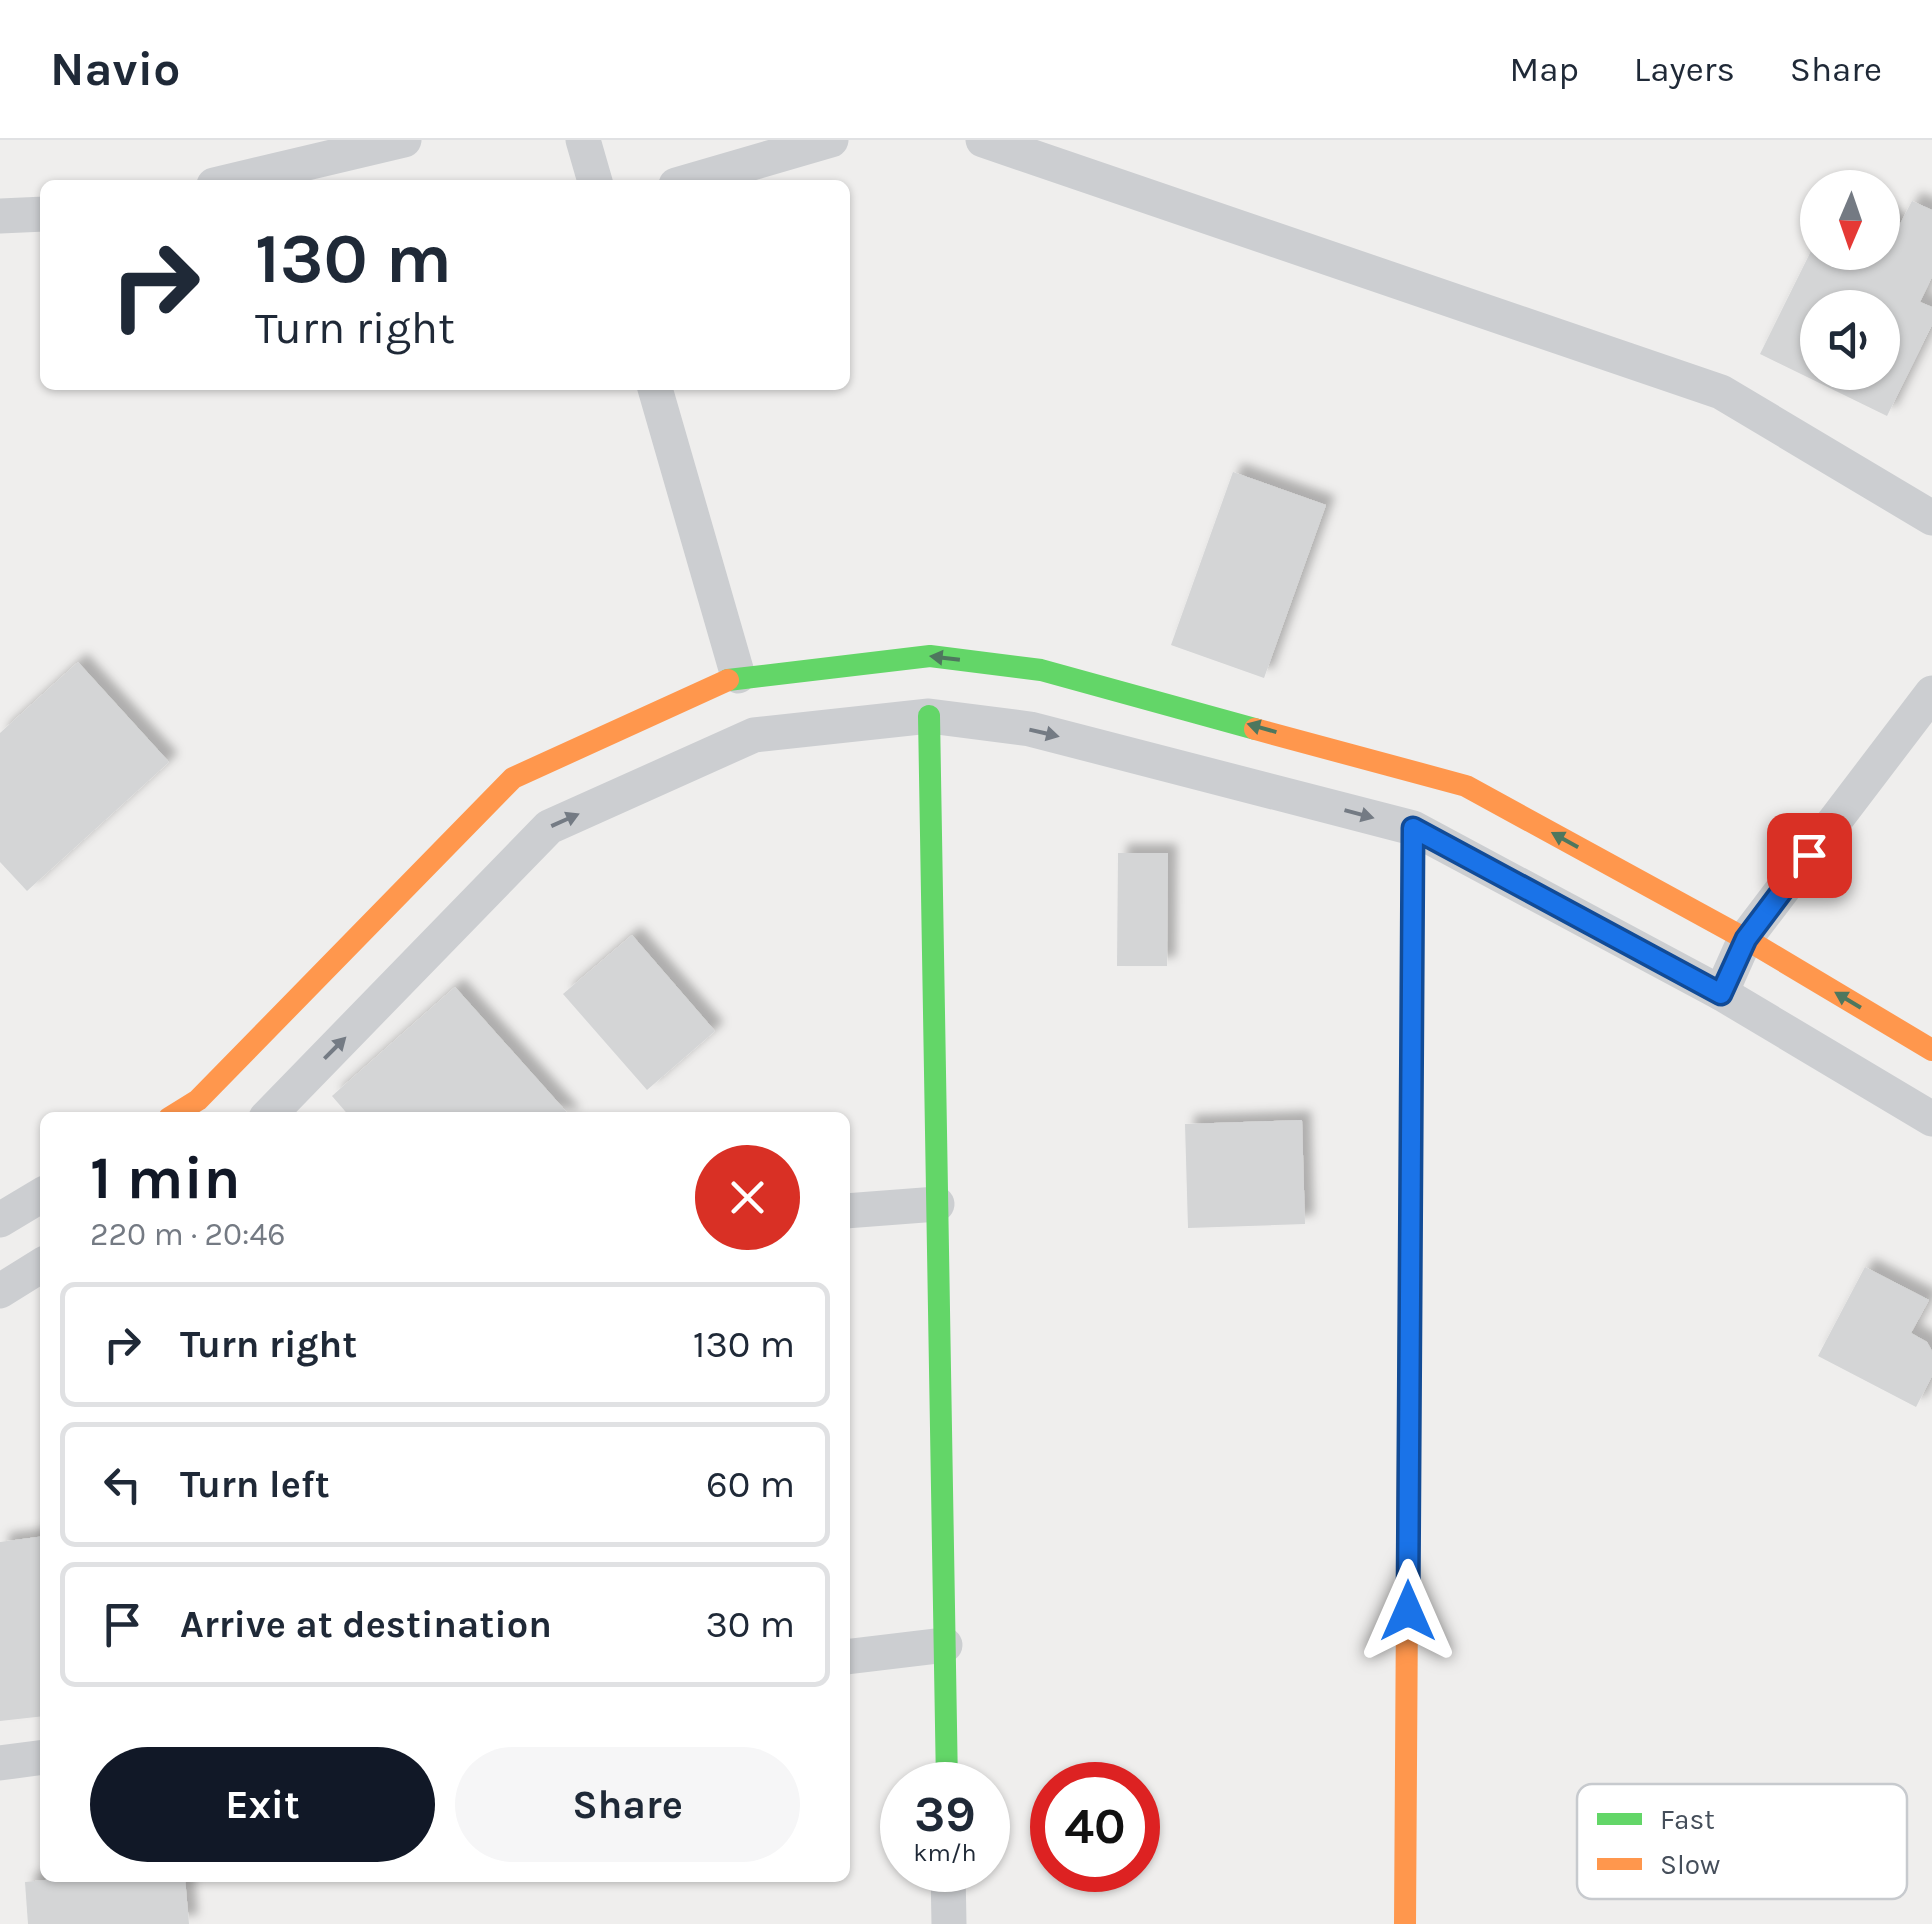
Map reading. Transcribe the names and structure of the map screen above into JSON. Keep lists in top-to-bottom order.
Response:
{
  "legend": ["Fast", "Slow"],
  "north": "bottom",
  "page": {
    "header": "Navio",
    "nav": ["Map", "Layers", "Share"],
    "turn": ["130 m", "Turn right"],
    "heading": ["1 min", "220 m · 20:46"],
    "list": [
      {
        "name": "Turn right",
        "value": "130 m"
      },
      {
        "name": "Turn left",
        "value": "60 m"
      },
      {
        "name": "Arrive at destination",
        "value": "30 m"
      }
    ],
    "buttons": ["Exit", "Share"],
    "speed": "39 km/h",
    "limit": "40"
  }
}
